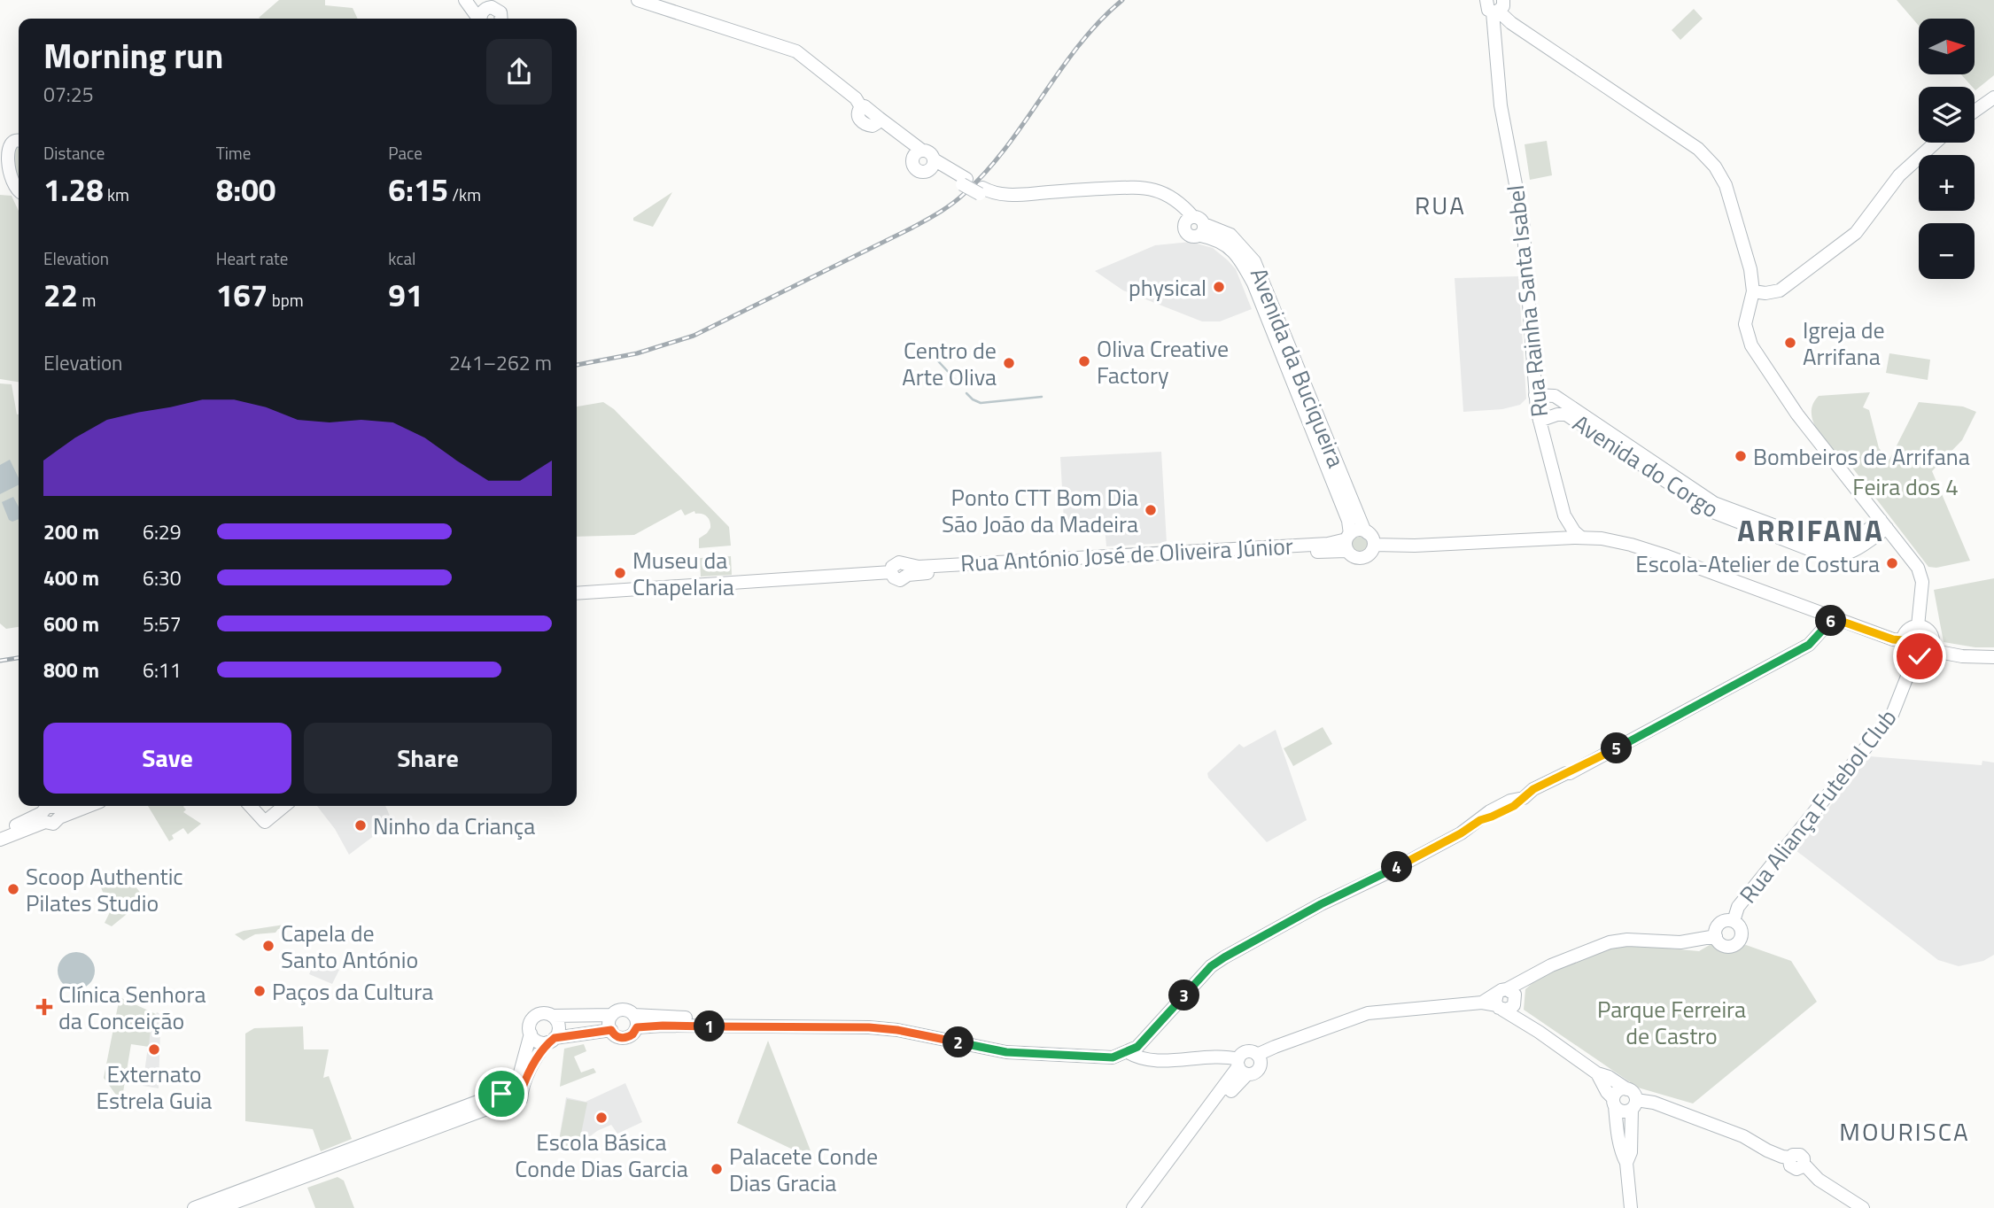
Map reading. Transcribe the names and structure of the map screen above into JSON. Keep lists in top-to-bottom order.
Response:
{
  "streets": {
    "street": [
      "Rua Rainha Santa Isabel",
      "Avenida da Buciqueira",
      "Avenida do Corgo",
      "Rua António José de Oliveira Júnior",
      "Rua Aliança Futebol Club"
    ]
  },
  "crossings": [
    ["Rua Rainha Santa Isabel", "Avenida do Corgo"],
    ["Avenida da Buciqueira", "Rua António José de Oliveira Júnior"]
  ],
  "districts": ["RUA", "ARRIFANA", "MOURISCA"],
  "parks": ["Feira dos 4", "Parque Ferreira de Castro"],
  "places": {
    "other": [
      "physical",
      "Igreja de Arrifana",
      "Oliva Creative Factory",
      "Centro de Arte Oliva",
      "Bombeiros de Arrifana",
      "Ponto CTT Bom Dia São João da Madeira",
      "Escola-Atelier de Costura",
      "Museu da Chapelaria",
      "Ninho da Criança",
      "Scoop Authentic Pilates Studio",
      "Capela de Santo António",
      "Paços da Cultura",
      "Externato Estrela Guia",
      "Escola Básica Conde Dias Garcia",
      "Palacete Conde Dias Gracia"
    ],
    "health": ["Clínica Senhora da Conceição"]
  },
  "north": "right",
  "page": {
    "map_buttons": ["+", "−"],
    "heading": ["Morning run", "07:25"],
    "stats": [
      ["Distance", "1.28 km"],
      ["Time", "8:00"],
      ["Pace", "6:15 /km"],
      ["Elevation", "22 m"],
      ["Heart rate", "167 bpm"],
      ["kcal", "91"]
    ],
    "chart": ["Elevation", "241–262 m"],
    "list": [
      {
        "name": "200 m",
        "note": "6:29"
      },
      {
        "name": "400 m",
        "note": "6:30"
      },
      {
        "name": "600 m",
        "note": "5:57"
      },
      {
        "name": "800 m",
        "note": "6:11"
      }
    ],
    "pins": [
      "6",
      "5",
      "4",
      "3",
      "1",
      "2"
    ],
    "buttons": ["Save", "Share"]
  }
}
